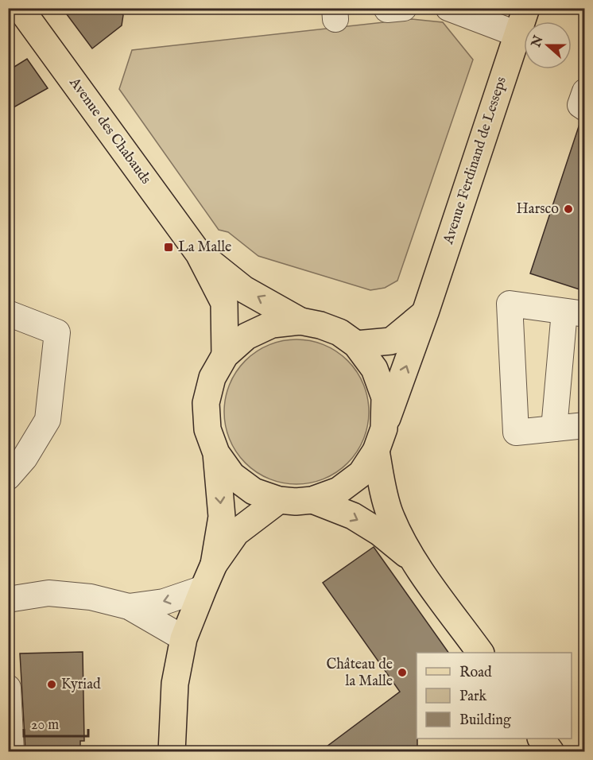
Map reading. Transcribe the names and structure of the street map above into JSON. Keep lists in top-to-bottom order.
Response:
{
  "streets": {
    "main road": ["Avenue des Chabauds", "Avenue Ferdinand de Lesseps"]
  },
  "places": {
    "other": ["Harsco", "Château de la Malle", "Kyriad"],
    "transit": ["La Malle"]
  },
  "legend": ["Road", "Park", "Building"],
  "scale_bar": "20 m",
  "north": "left"
}
